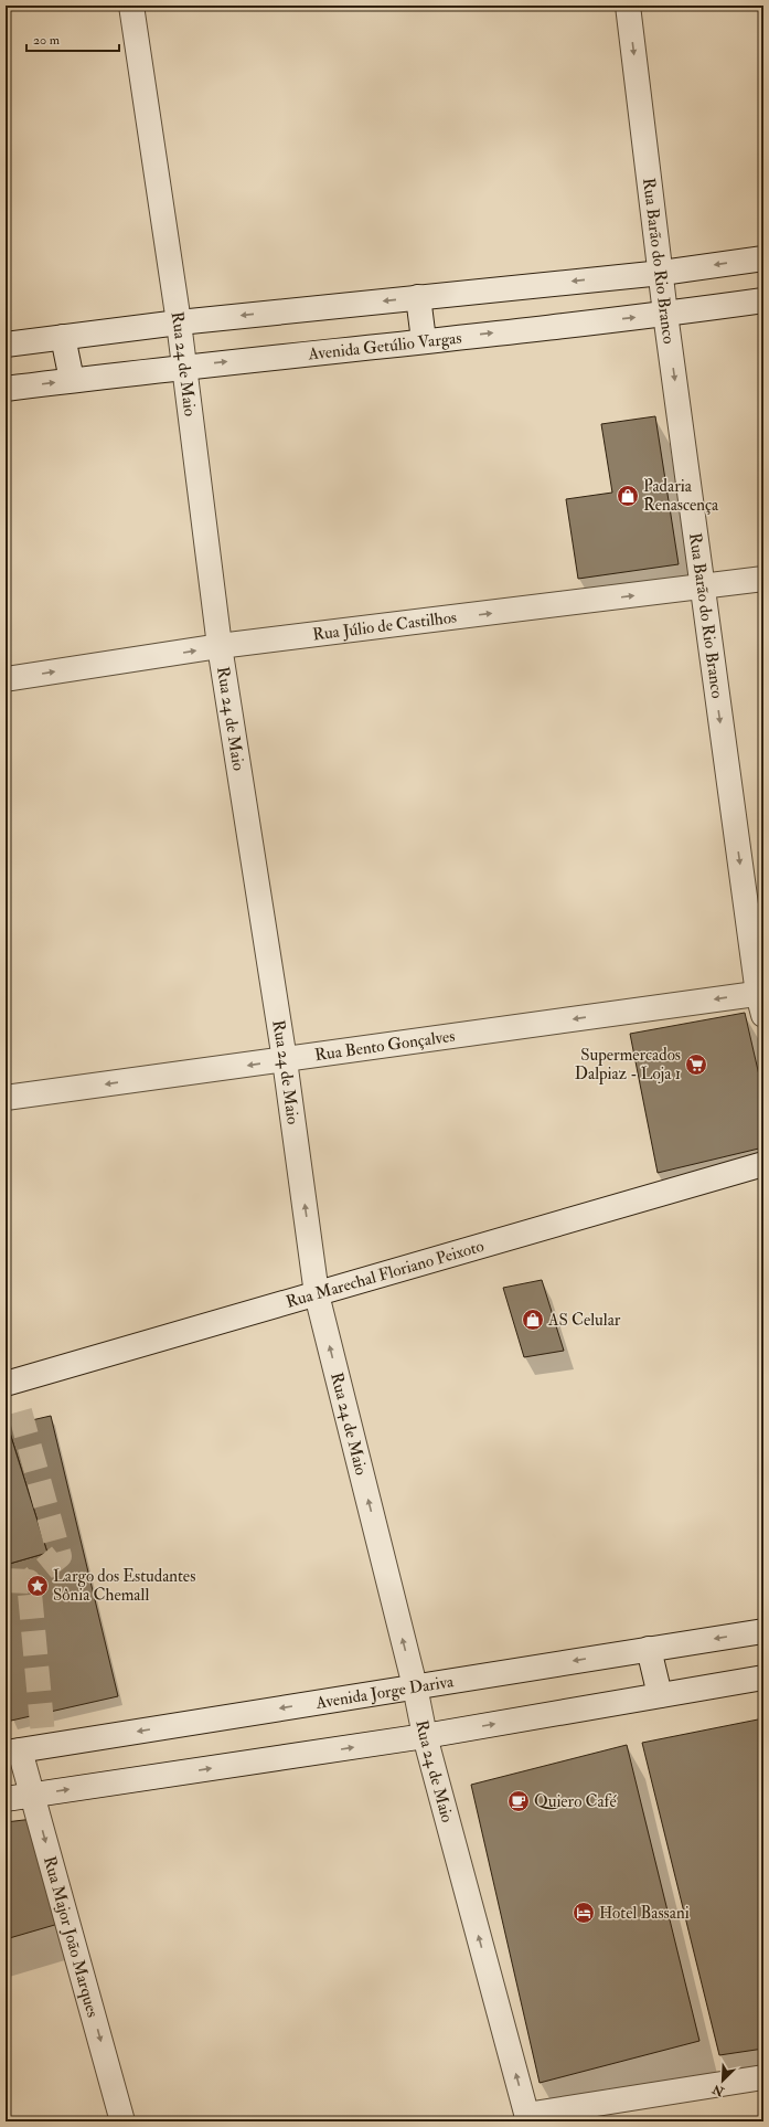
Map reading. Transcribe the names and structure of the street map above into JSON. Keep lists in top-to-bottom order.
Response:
{
  "streets": {
    "street": [
      "Rua Barão do Rio Branco",
      "Avenida Getúlio Vargas",
      "Rua 24 de Maio",
      "Rua Júlio de Castilhos",
      "Rua Bento Gonçalves",
      "Rua Marechal Floriano Peixoto",
      "Avenida Jorge Dariva",
      "Rua Major João Marques"
    ]
  },
  "crossings": [
    ["Rua Barão do Rio Branco", "Avenida Getúlio Vargas"],
    ["Rua Barão do Rio Branco", "Rua Júlio de Castilhos"],
    ["Rua Barão do Rio Branco", "Rua Bento Gonçalves"],
    ["Avenida Getúlio Vargas", "Rua 24 de Maio"],
    ["Rua 24 de Maio", "Rua Júlio de Castilhos"],
    ["Rua 24 de Maio", "Rua Bento Gonçalves"],
    ["Rua 24 de Maio", "Rua Marechal Floriano Peixoto"],
    ["Rua 24 de Maio", "Avenida Jorge Dariva"],
    ["Avenida Jorge Dariva", "Rua Major João Marques"]
  ],
  "one_way": [
    "Rua Barão do Rio Branco",
    "Rua 24 de Maio",
    "Rua Júlio de Castilhos",
    "Rua Bento Gonçalves",
    "Rua Major João Marques"
  ],
  "places": {
    "shop": ["Padaria Renascença", "AS Celular"],
    "supermarket": ["Supermercados Dalpiaz - Loja 1"],
    "place": ["Largo dos Estudantes Sônia Chemall"],
    "cafe": ["Quiero Café"],
    "hotel": ["Hotel Bassani"]
  },
  "scale_bar": "20 m",
  "north": "bottom left"
}
